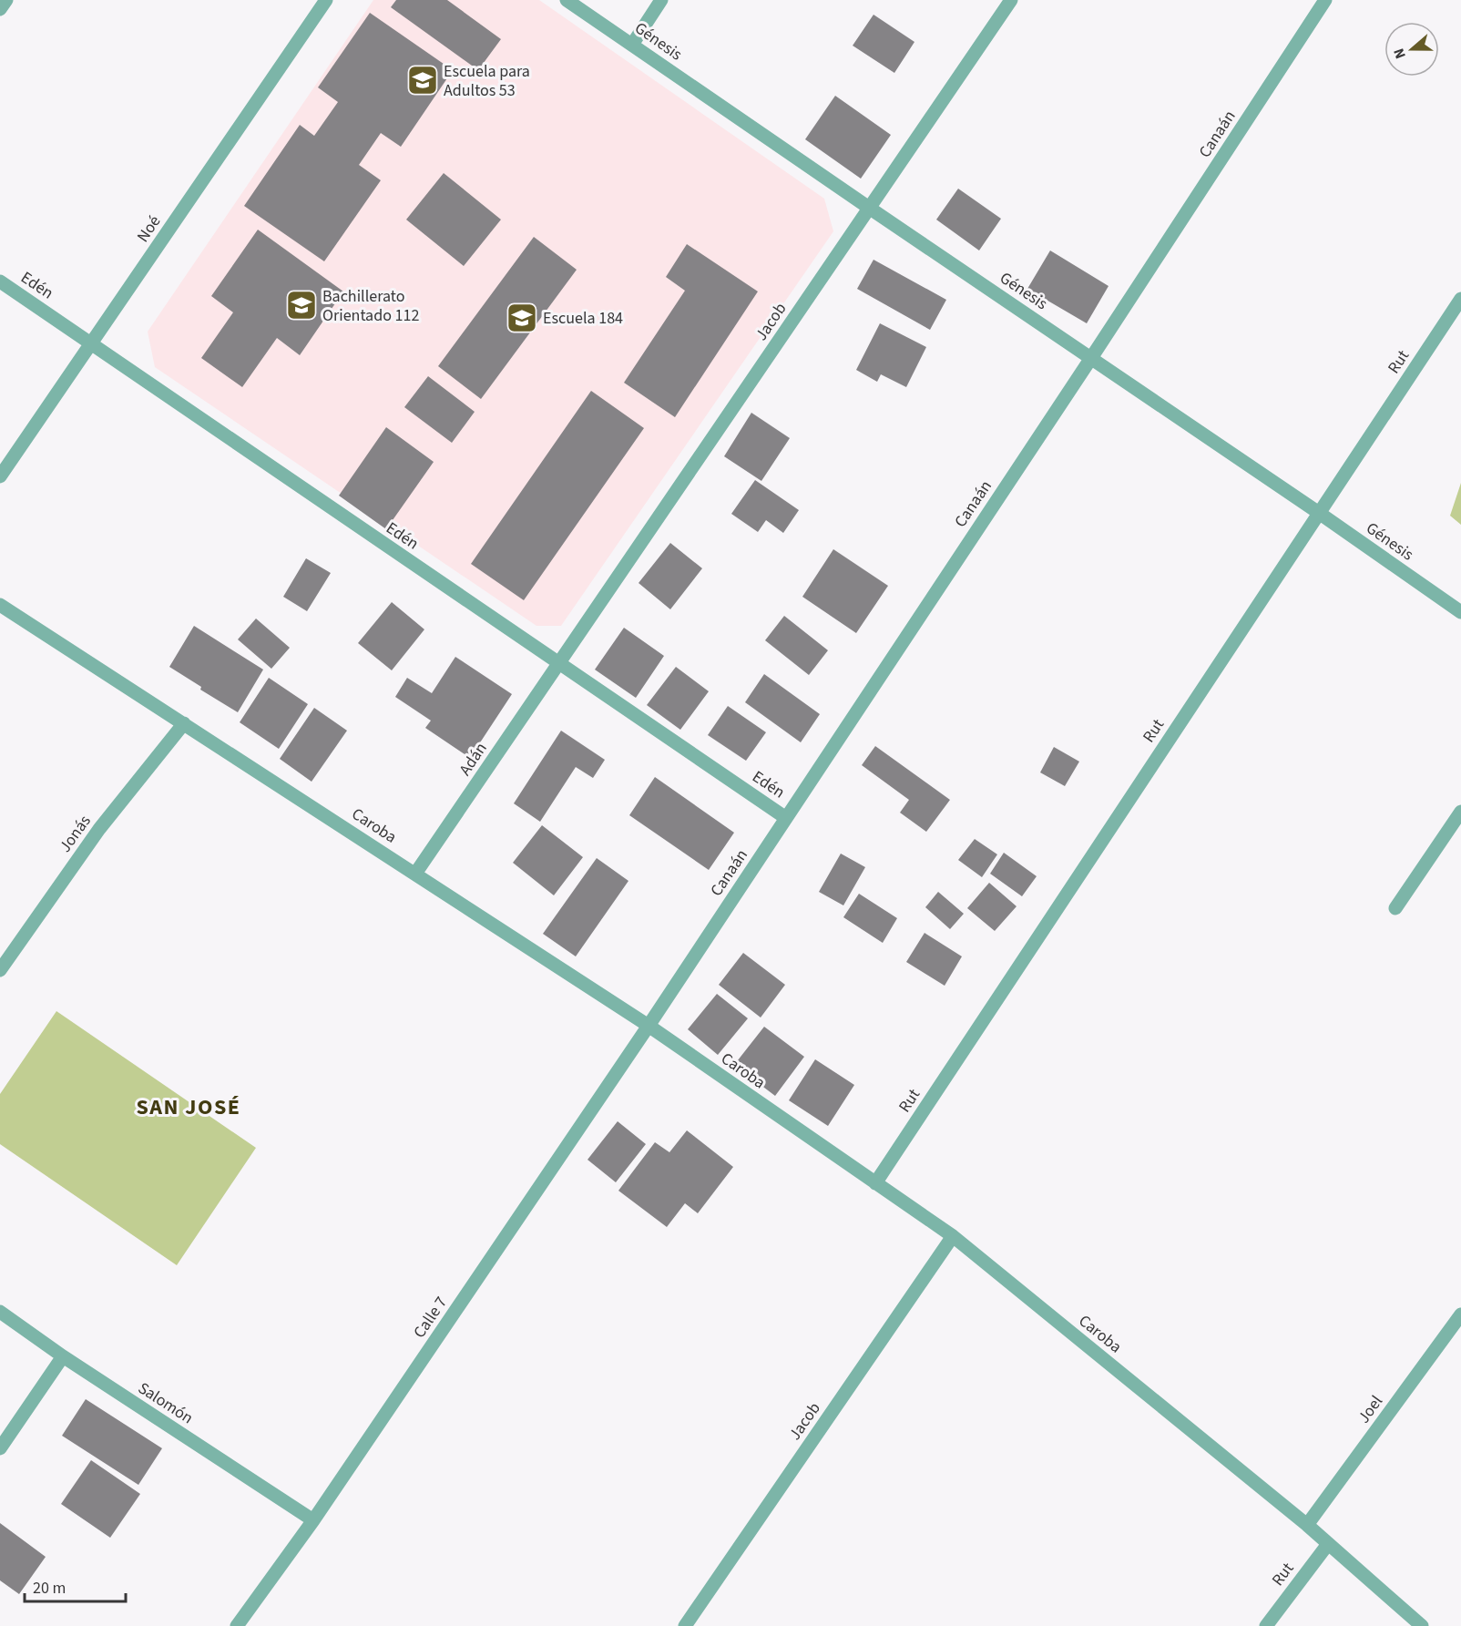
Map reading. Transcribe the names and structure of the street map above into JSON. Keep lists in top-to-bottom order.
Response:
{
  "streets": {
    "street": [
      "Génesis",
      "Canaán",
      "Noé",
      "Edén",
      "Jacob",
      "Rut",
      "Adán",
      "Caroba",
      "Jonás",
      "Calle 7",
      "Salomón",
      "Joel"
    ]
  },
  "crossings": [
    ["Génesis", "Canaán"],
    ["Génesis", "Jacob"],
    ["Génesis", "Rut"],
    ["Canaán", "Edén"],
    ["Canaán", "Caroba"],
    ["Canaán", "Calle 7"],
    ["Noé", "Edén"],
    ["Edén", "Jacob"],
    ["Edén", "Adán"],
    ["Jacob", "Adán"],
    ["Jacob", "Caroba"],
    ["Rut", "Caroba"],
    ["Adán", "Caroba"],
    ["Caroba", "Jonás"],
    ["Caroba", "Calle 7"],
    ["Caroba", "Joel"],
    ["Calle 7", "Salomón"]
  ],
  "districts": ["SAN JOSÉ"],
  "places": {
    "school or university": ["Escuela para Adultos 53", "Bachillerato Orientado 112", "Escuela 184"]
  },
  "scale_bar": "20 m",
  "north": "left"
}
